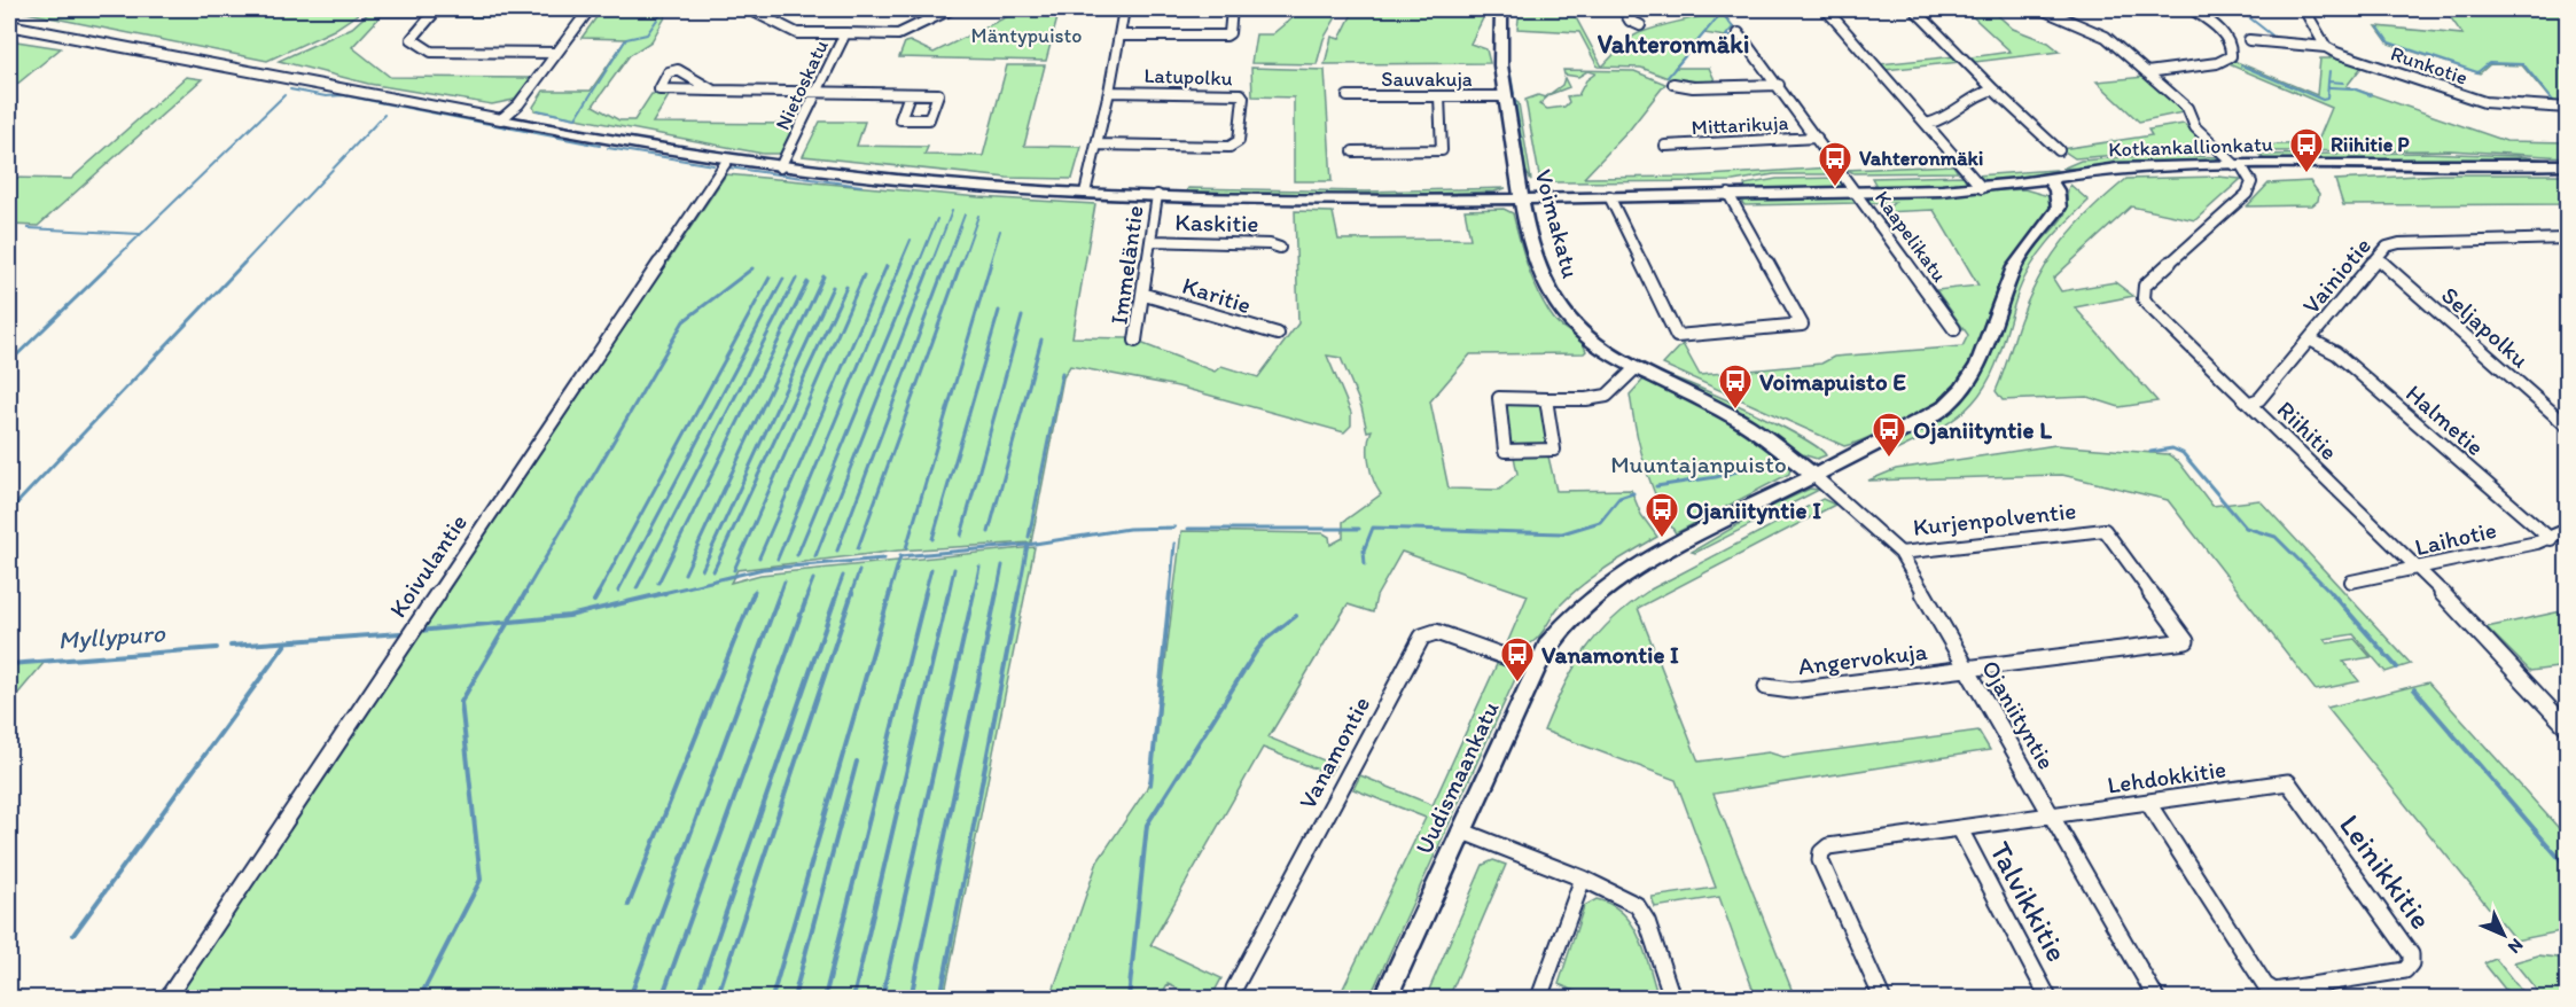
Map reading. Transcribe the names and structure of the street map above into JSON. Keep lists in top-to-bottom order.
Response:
{
  "streets": {
    "street": [
      "Runkotie",
      "Latupolku",
      "Sauvakuja",
      "Nietoskatu",
      "Mittarikuja",
      "Kotkankallionkatu",
      "Kaskitie",
      "Voimakatu",
      "Kaapelikatu",
      "Immeläntie",
      "Vainiotie",
      "Karitie",
      "Seljapolku",
      "Halmetie",
      "Riihitie",
      "Kurjenpolventie",
      "Laihotie",
      "Koivulantie",
      "Angervokuja",
      "Ojaniityntie",
      "Vanamontie",
      "Lehdokkitie",
      "Uudismaankatu",
      "Leinikkitie",
      "Talvikkitie"
    ]
  },
  "crossings": [
    ["Sauvakuja", "Voimakatu"],
    ["Nietoskatu", "Kotkankallionkatu"],
    ["Mittarikuja", "Kaapelikatu"],
    ["Kotkankallionkatu", "Voimakatu"],
    ["Kotkankallionkatu", "Kaapelikatu"],
    ["Kotkankallionkatu", "Immeläntie"],
    ["Kotkankallionkatu", "Riihitie"],
    ["Kotkankallionkatu", "Koivulantie"],
    ["Kotkankallionkatu", "Uudismaankatu"],
    ["Kaskitie", "Immeläntie"],
    ["Voimakatu", "Ojaniityntie"],
    ["Voimakatu", "Uudismaankatu"],
    ["Immeläntie", "Karitie"],
    ["Vainiotie", "Seljapolku"],
    ["Vainiotie", "Halmetie"],
    ["Vainiotie", "Riihitie"],
    ["Halmetie", "Laihotie"],
    ["Riihitie", "Laihotie"],
    ["Kurjenpolventie", "Angervokuja"],
    ["Kurjenpolventie", "Ojaniityntie"],
    ["Angervokuja", "Ojaniityntie"],
    ["Ojaniityntie", "Lehdokkitie"],
    ["Ojaniityntie", "Uudismaankatu"],
    ["Ojaniityntie", "Talvikkitie"],
    ["Vanamontie", "Uudismaankatu"],
    ["Lehdokkitie", "Leinikkitie"],
    ["Lehdokkitie", "Talvikkitie"]
  ],
  "districts": ["Vahteronmäki"],
  "water": ["Myllypuro"],
  "parks": ["Mäntypuisto", "Muuntajanpuisto"],
  "places": {
    "bus stop": [
      "Riihitie P",
      "Vahteronmäki",
      "Voimapuisto E",
      "Ojaniityntie L",
      "Ojaniityntie I",
      "Vanamontie I"
    ]
  },
  "north": "bottom right"
}
